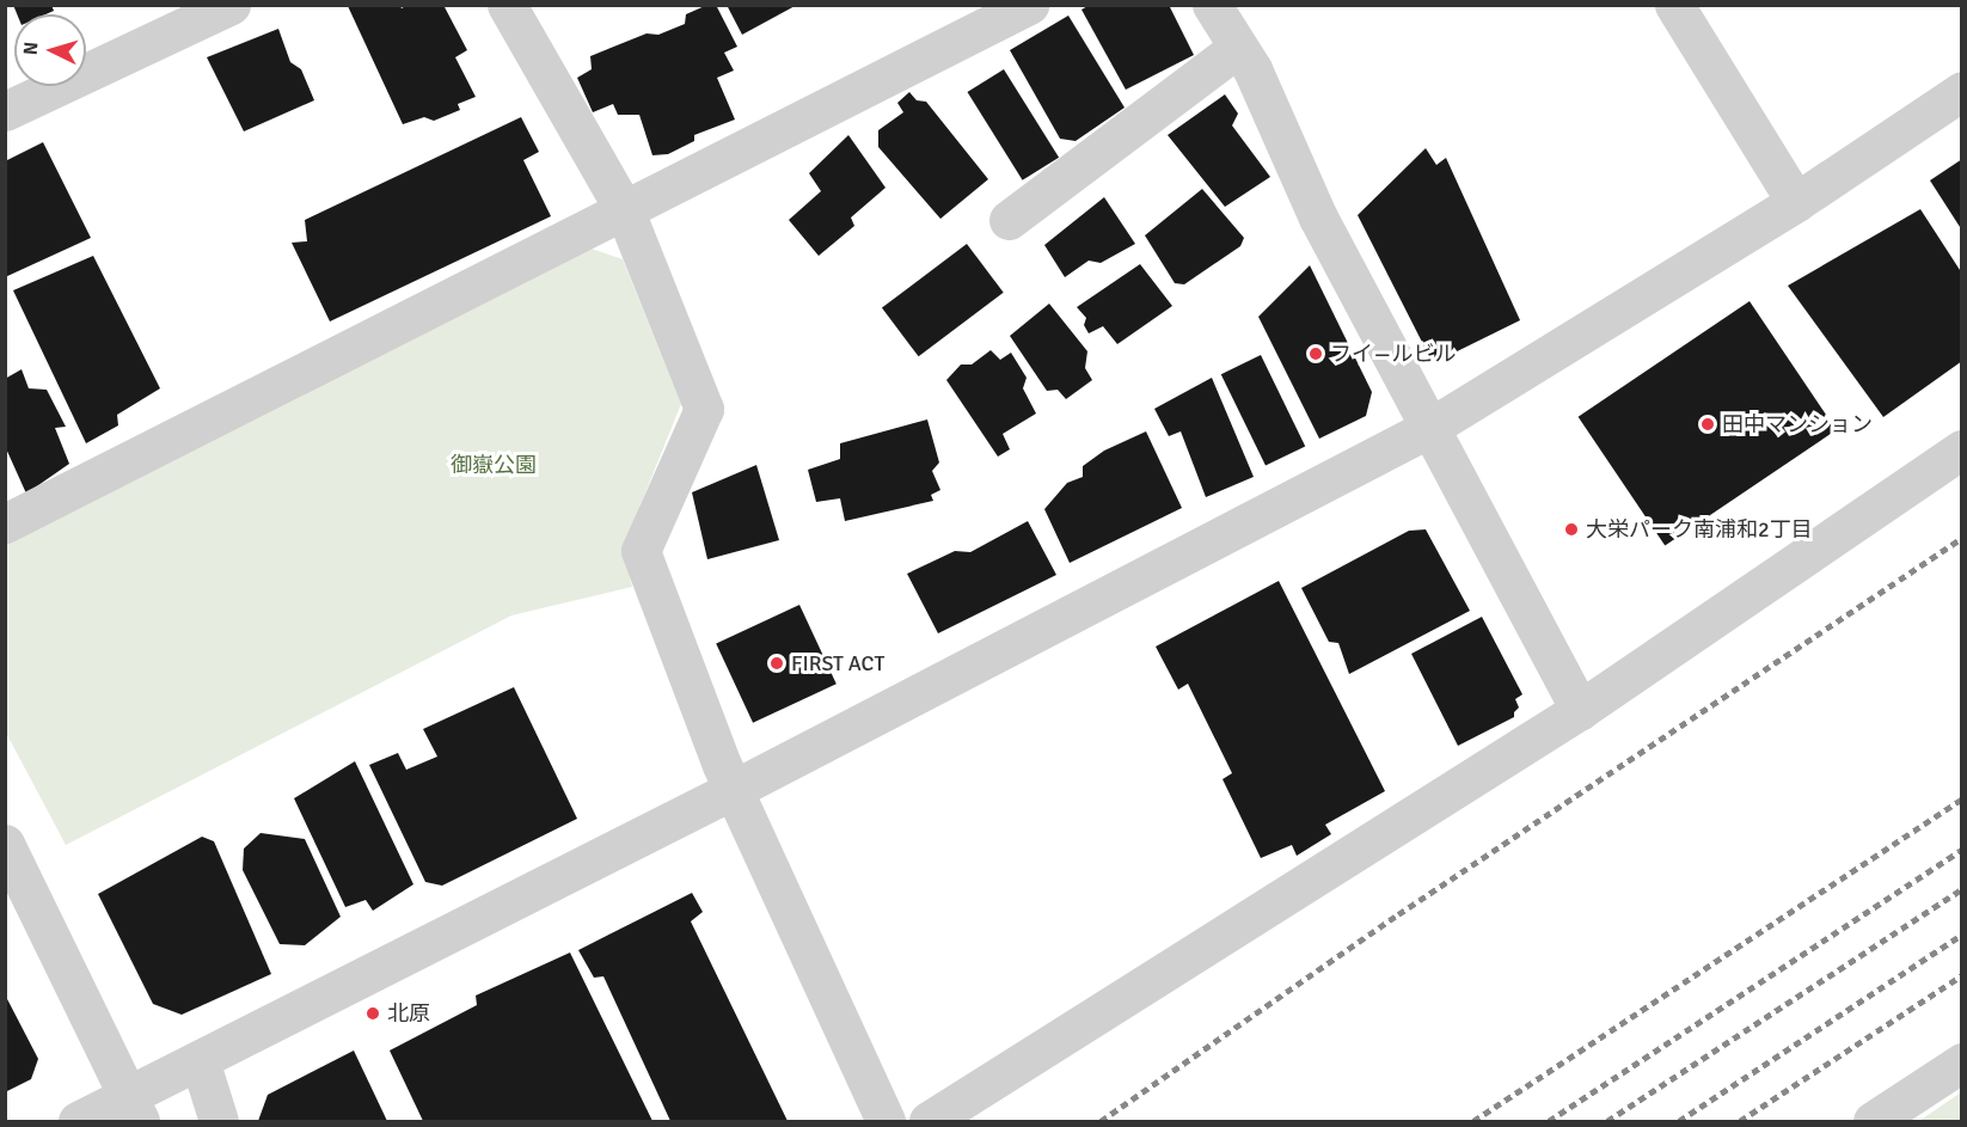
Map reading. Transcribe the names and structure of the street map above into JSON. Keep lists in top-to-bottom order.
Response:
{
  "parks": ["御嶽公園"],
  "places": [
    "フイ―ルビル",
    "田中マンション",
    "大栄パーク南浦和2丁目",
    "FIRST ACT",
    "北原"
  ],
  "north": "left"
}
